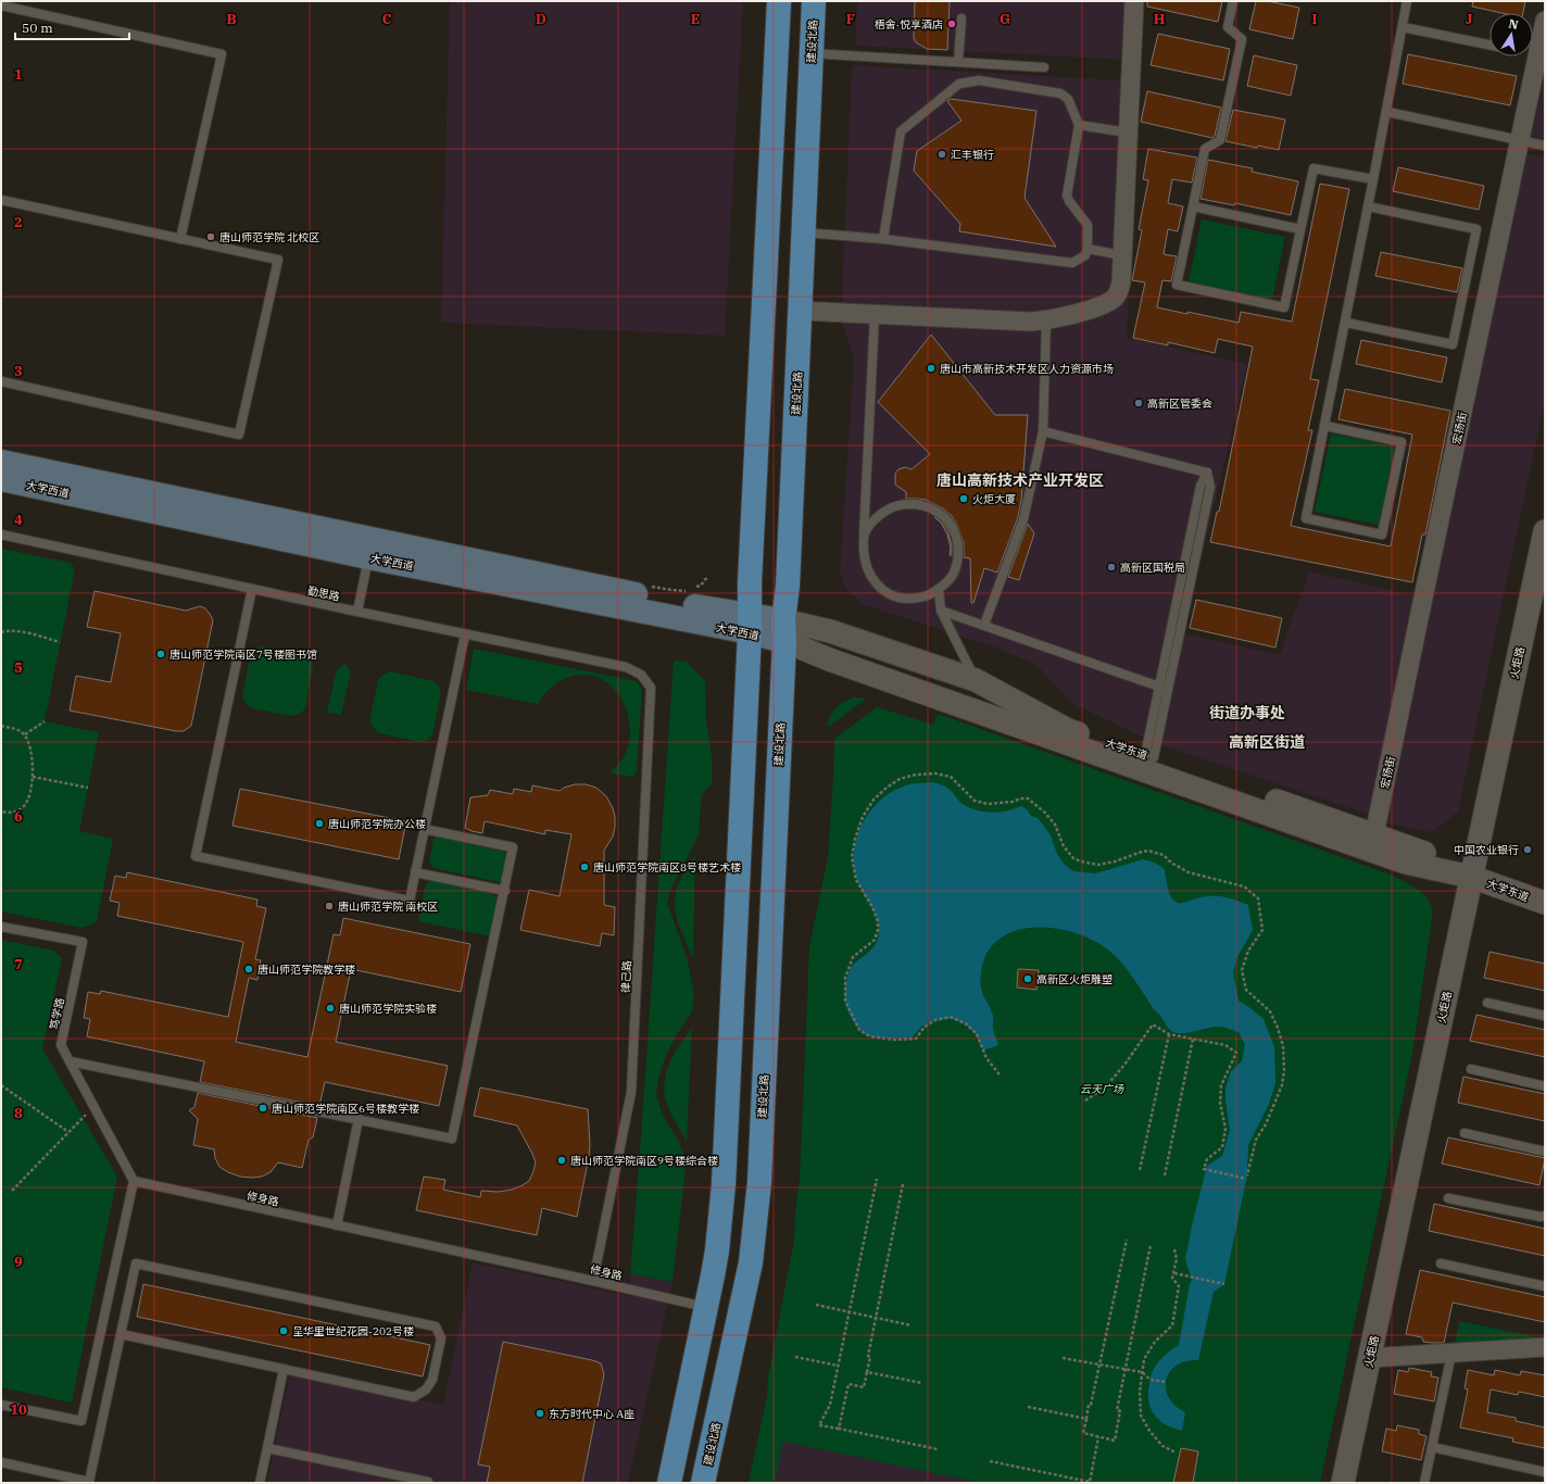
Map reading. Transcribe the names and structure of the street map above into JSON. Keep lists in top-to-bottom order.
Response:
{
  "streets": {
    "main road": ["建设北路", "大学西道"],
    "street": ["宏扬街", "火炬路", "大学东道"],
    "lane": [
      "勤思路",
      "律己路",
      "笃学路",
      "修身路"
    ]
  },
  "crossings": [
    ["建设北路", "大学西道"],
    ["建设北路", "大学东道"],
    ["宏扬街", "大学东道"],
    ["大学西道", "大学东道"],
    ["勤思路", "律己路"],
    ["火炬路", "大学东道"],
    ["律己路", "修身路"],
    ["笃学路", "修身路"]
  ],
  "districts": ["唐山高新技术产业开发区", "街道办事处", "高新区街道"],
  "parks": ["云天广场"],
  "places": [
    "梧舍·悦享酒店",
    "汇丰银行",
    "唐山师范学院 北校区",
    "唐山市高新技术开发区人力资源市场",
    "高新区管委会",
    "火炬大厦",
    "高新区国税局",
    "唐山师范学院南区7号楼图书馆",
    "唐山师范学院办公楼",
    "中国农业银行",
    "唐山师范学院南区8号楼艺术楼",
    "唐山师范学院 南校区",
    "唐山师范学院教学楼",
    "高新区火炬雕塑",
    "唐山师范学院实验楼",
    "唐山师范学院南区6号楼教学楼",
    "唐山师范学院南区9号楼综合楼",
    "呈华里世纪花园-202号楼",
    "东方时代中心 A座"
  ],
  "scale_bar": "50 m",
  "north": "top",
  "grid": {
    "columns": [
      "B",
      "C",
      "D",
      "E",
      "F",
      "G",
      "H",
      "I",
      "J"
    ],
    "rows": [
      "1",
      "2",
      "3",
      "4",
      "5",
      "6",
      "7",
      "8",
      "9",
      "10"
    ]
  }
}
